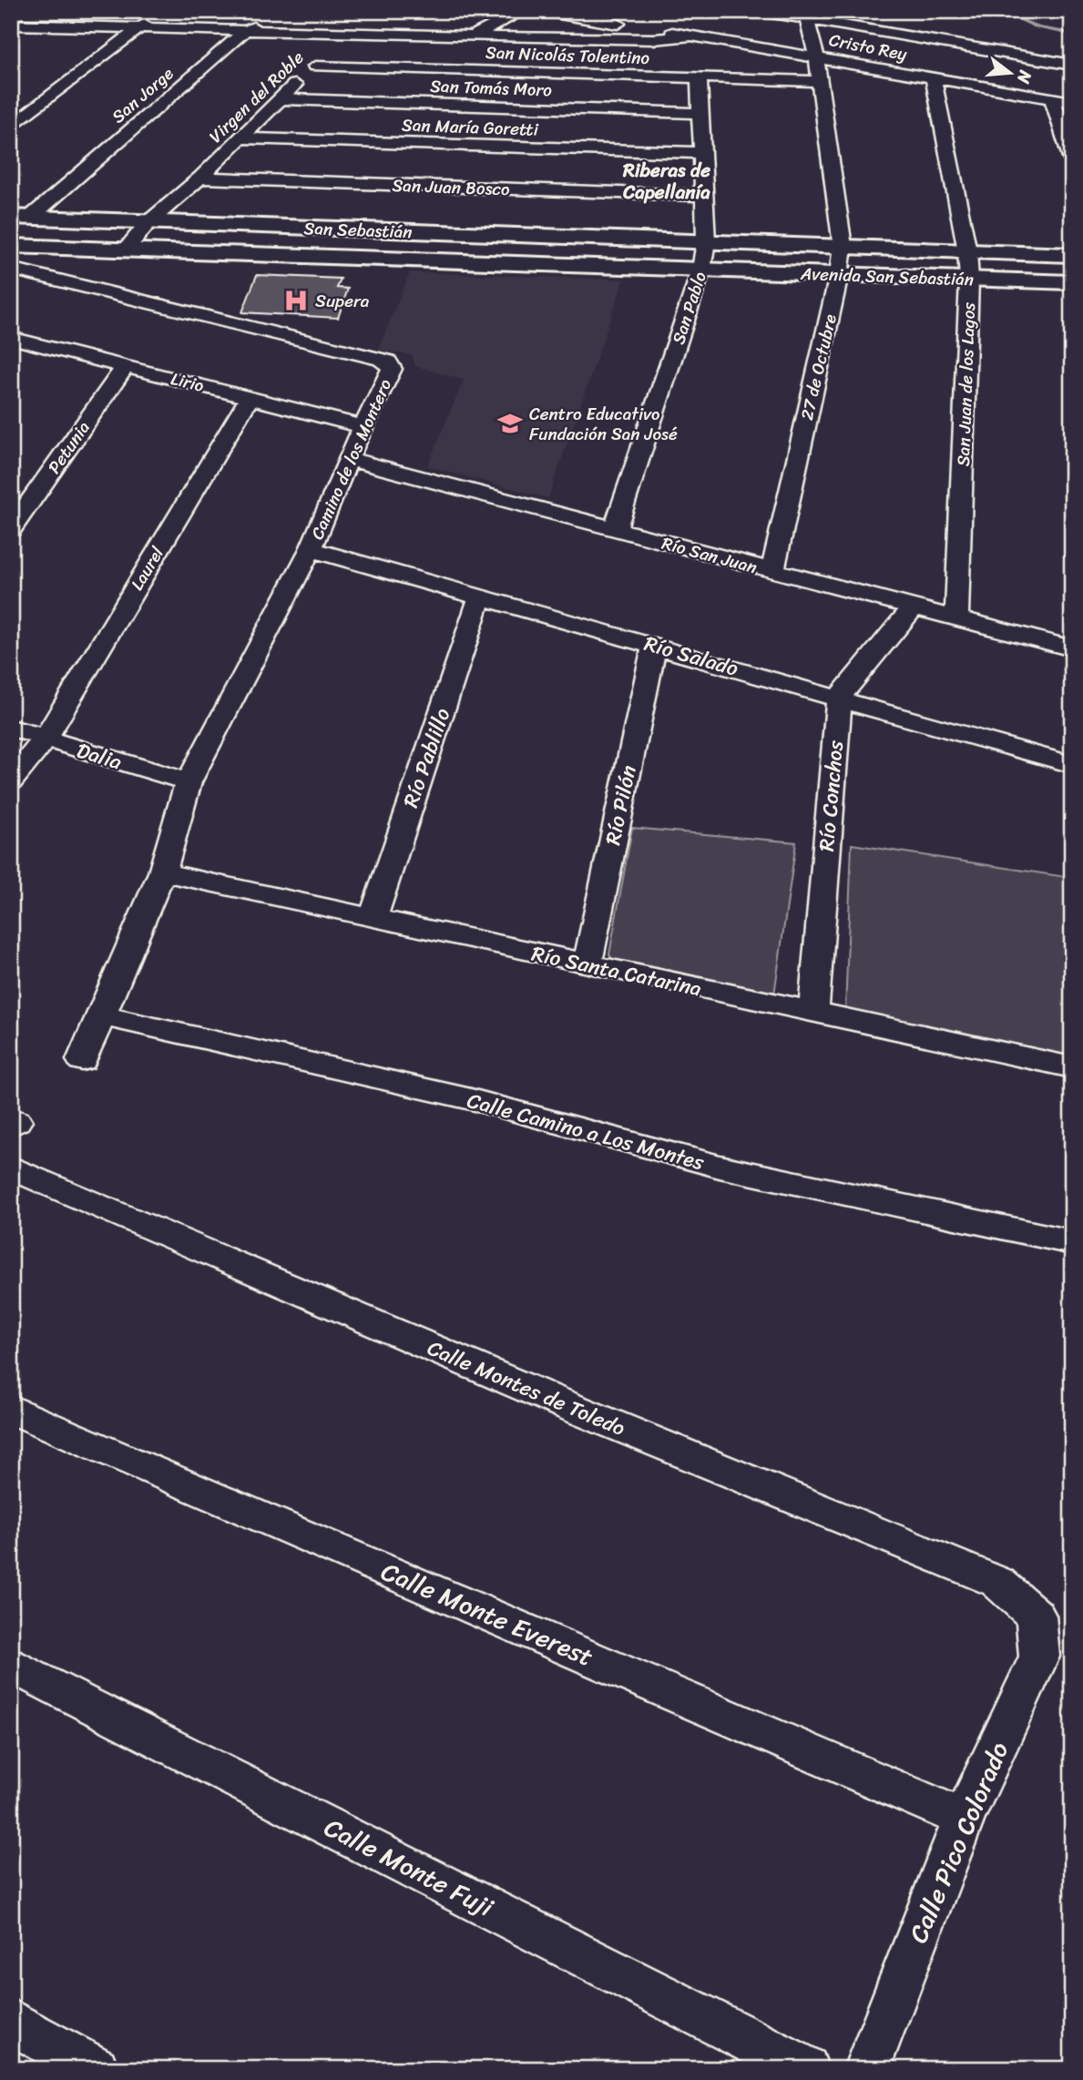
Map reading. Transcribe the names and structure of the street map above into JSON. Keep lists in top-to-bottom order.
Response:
{
  "streets": {
    "main road": ["San Sebastián", "Avenida San Sebastián"],
    "street": [
      "Cristo Rey",
      "San Nicolás Tolentino",
      "San Tomás Moro",
      "San Jorge",
      "Virgen del Roble",
      "San María Goretti",
      "San Juan Bosco",
      "San Pablo",
      "27 de Octubre",
      "Lirio",
      "San Juan de los Lagos",
      "Petunia",
      "Camino de los Montero",
      "Río San Juan",
      "Laurel",
      "Río Salado",
      "Dalia",
      "Río Pablillo",
      "Río Conchos",
      "Río Pilón",
      "Río Santa Catarina",
      "Calle Camino a Los Montes",
      "Calle Montes de Toledo",
      "Calle Monte Everest",
      "Calle Pico Colorado",
      "Calle Monte Fuji"
    ]
  },
  "crossings": [
    ["Cristo Rey", "27 de Octubre"],
    ["Cristo Rey", "San Juan de los Lagos"],
    ["San Nicolás Tolentino", "Virgen del Roble"],
    ["San Nicolás Tolentino", "San Pablo"],
    ["San Nicolás Tolentino", "27 de Octubre"],
    ["San Tomás Moro", "Virgen del Roble"],
    ["San Tomás Moro", "San Pablo"],
    ["San Jorge", "San Sebastián"],
    ["Virgen del Roble", "San María Goretti"],
    ["Virgen del Roble", "San Juan Bosco"],
    ["Virgen del Roble", "San Sebastián"],
    ["San María Goretti", "San Pablo"],
    ["San Juan Bosco", "San Pablo"],
    ["San Sebastián", "Avenida San Sebastián"],
    ["San Sebastián", "San Pablo"],
    ["Avenida San Sebastián", "San Pablo"],
    ["Avenida San Sebastián", "27 de Octubre"],
    ["Avenida San Sebastián", "San Juan de los Lagos"],
    ["San Pablo", "Río San Juan"],
    ["27 de Octubre", "Río San Juan"],
    ["Lirio", "Petunia"],
    ["Lirio", "Camino de los Montero"],
    ["Lirio", "Laurel"],
    ["San Juan de los Lagos", "Río San Juan"],
    ["Camino de los Montero", "Río San Juan"],
    ["Camino de los Montero", "Río Salado"],
    ["Camino de los Montero", "Dalia"],
    ["Camino de los Montero", "Río Santa Catarina"],
    ["Camino de los Montero", "Calle Camino a Los Montes"],
    ["Laurel", "Dalia"],
    ["Río Salado", "Río Pablillo"],
    ["Río Salado", "Río Conchos"],
    ["Río Salado", "Río Pilón"],
    ["Río Pablillo", "Río Santa Catarina"],
    ["Río Conchos", "Río Santa Catarina"],
    ["Río Pilón", "Río Santa Catarina"],
    ["Calle Montes de Toledo", "Calle Pico Colorado"],
    ["Calle Monte Everest", "Calle Pico Colorado"]
  ],
  "districts": ["Riberas de Capellanía"],
  "places": {
    "hospital": ["Supera"],
    "school or university": ["Centro Educativo Fundación San José"]
  },
  "north": "right"
}
